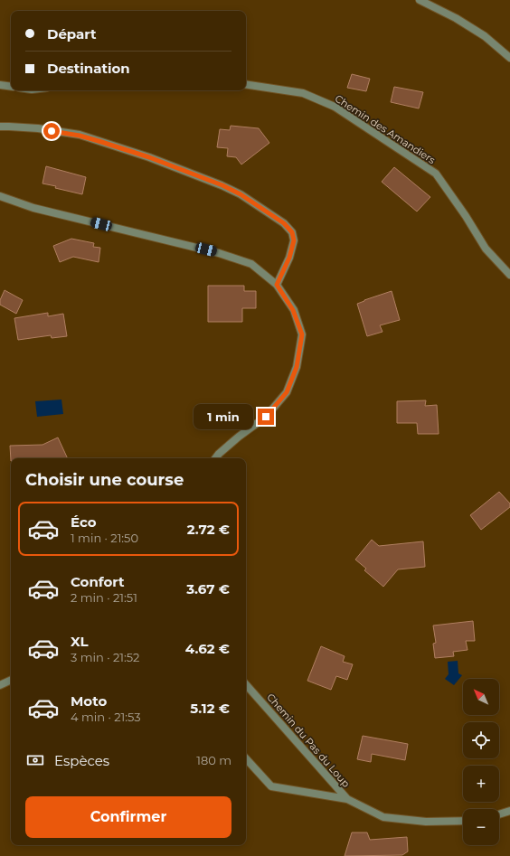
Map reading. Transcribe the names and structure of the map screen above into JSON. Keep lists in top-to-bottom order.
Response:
{
  "streets": {
    "street": ["Chemin des Amandiers", "Chemin du Pas du Loup"]
  },
  "north": "top left",
  "page": {
    "banner": ["Départ", "Destination"],
    "bubble": "1 min",
    "heading": "Choisir une course",
    "list": [
      {
        "name": "Éco",
        "note": "1 min · 21:50",
        "value": "2.72 €"
      },
      {
        "name": "Confort",
        "note": "2 min · 21:51",
        "value": "3.67 €"
      },
      {
        "name": "XL",
        "note": "3 min · 21:52",
        "value": "4.62 €"
      },
      {
        "name": "Moto",
        "note": "4 min · 21:53",
        "value": "5.12 €"
      }
    ],
    "map_buttons": ["+", "−"],
    "pay": ["Espèces", "180 m"],
    "buttons": "Confirmer"
  }
}
